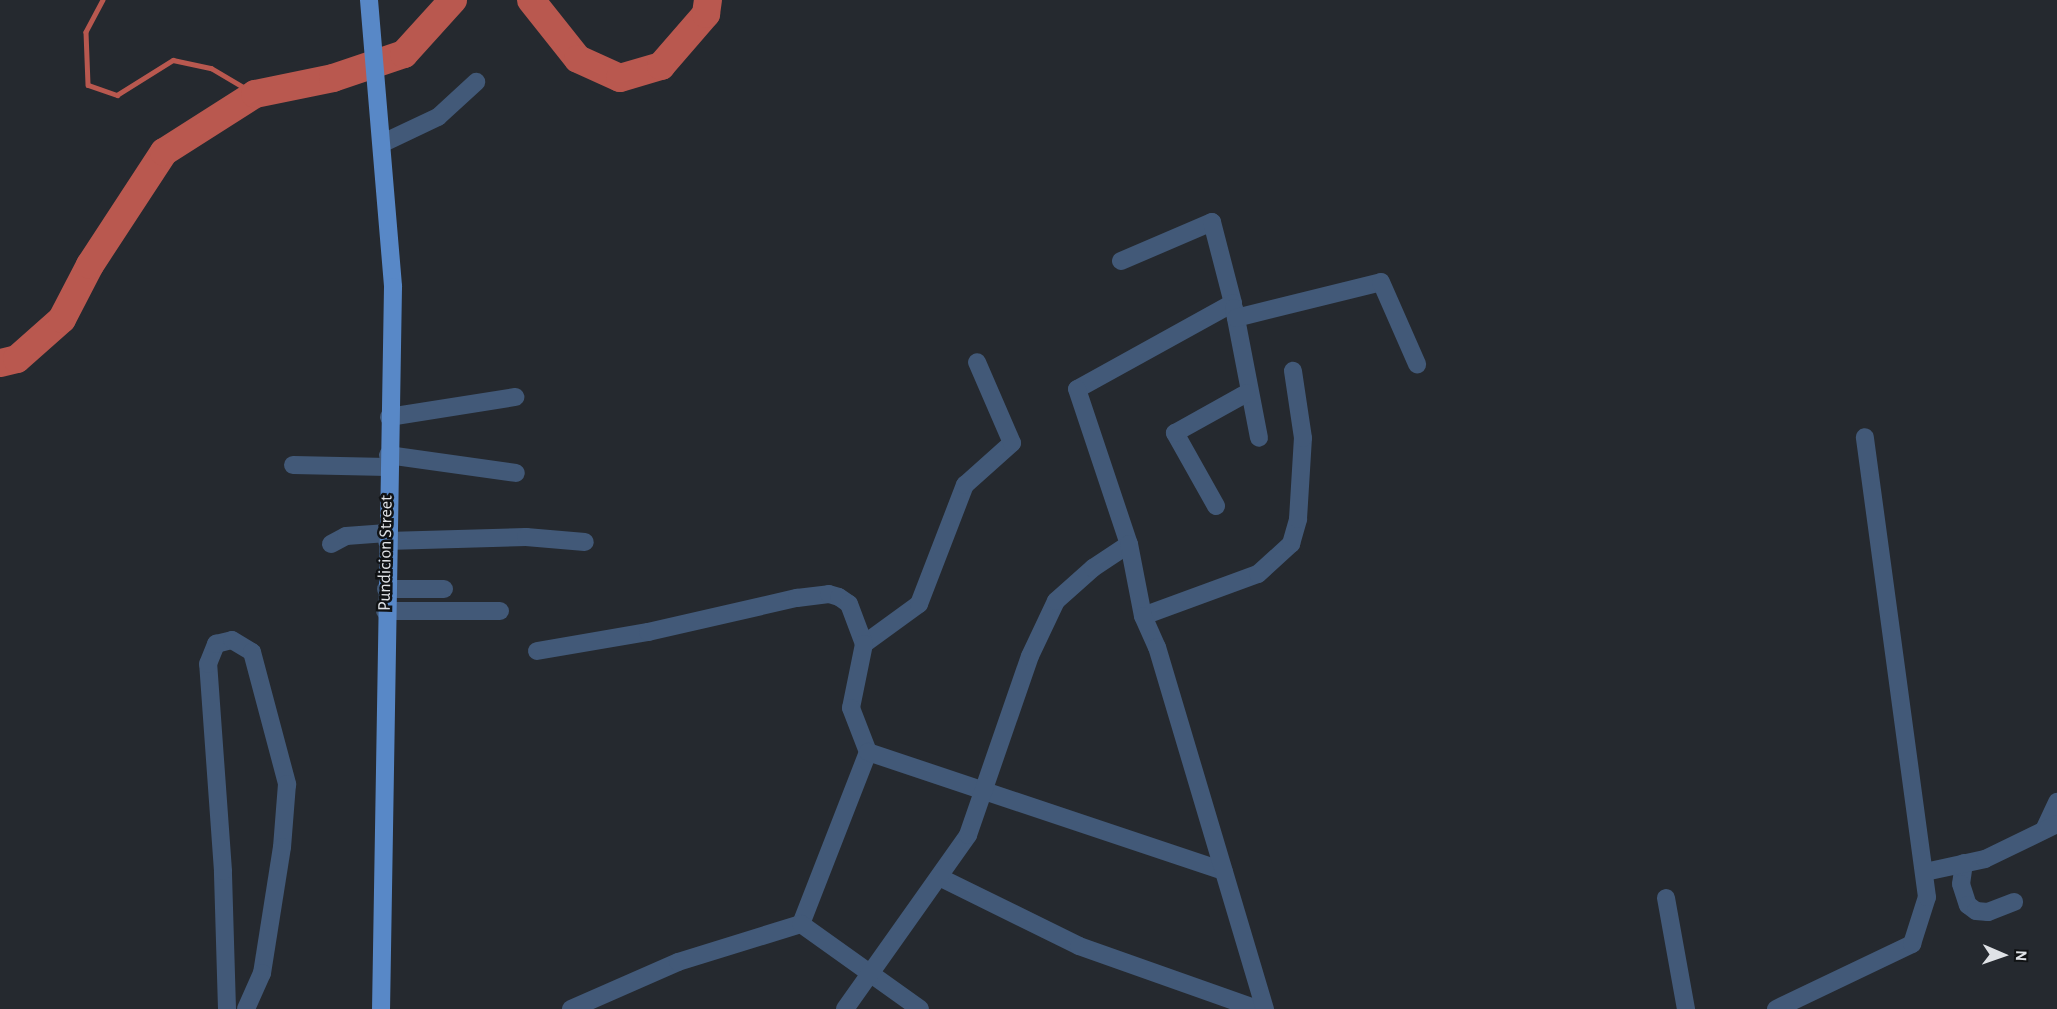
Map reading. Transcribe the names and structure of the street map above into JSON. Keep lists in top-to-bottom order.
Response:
{
  "streets": {
    "main road": ["Pundicion Street"]
  },
  "north": "right"
}
